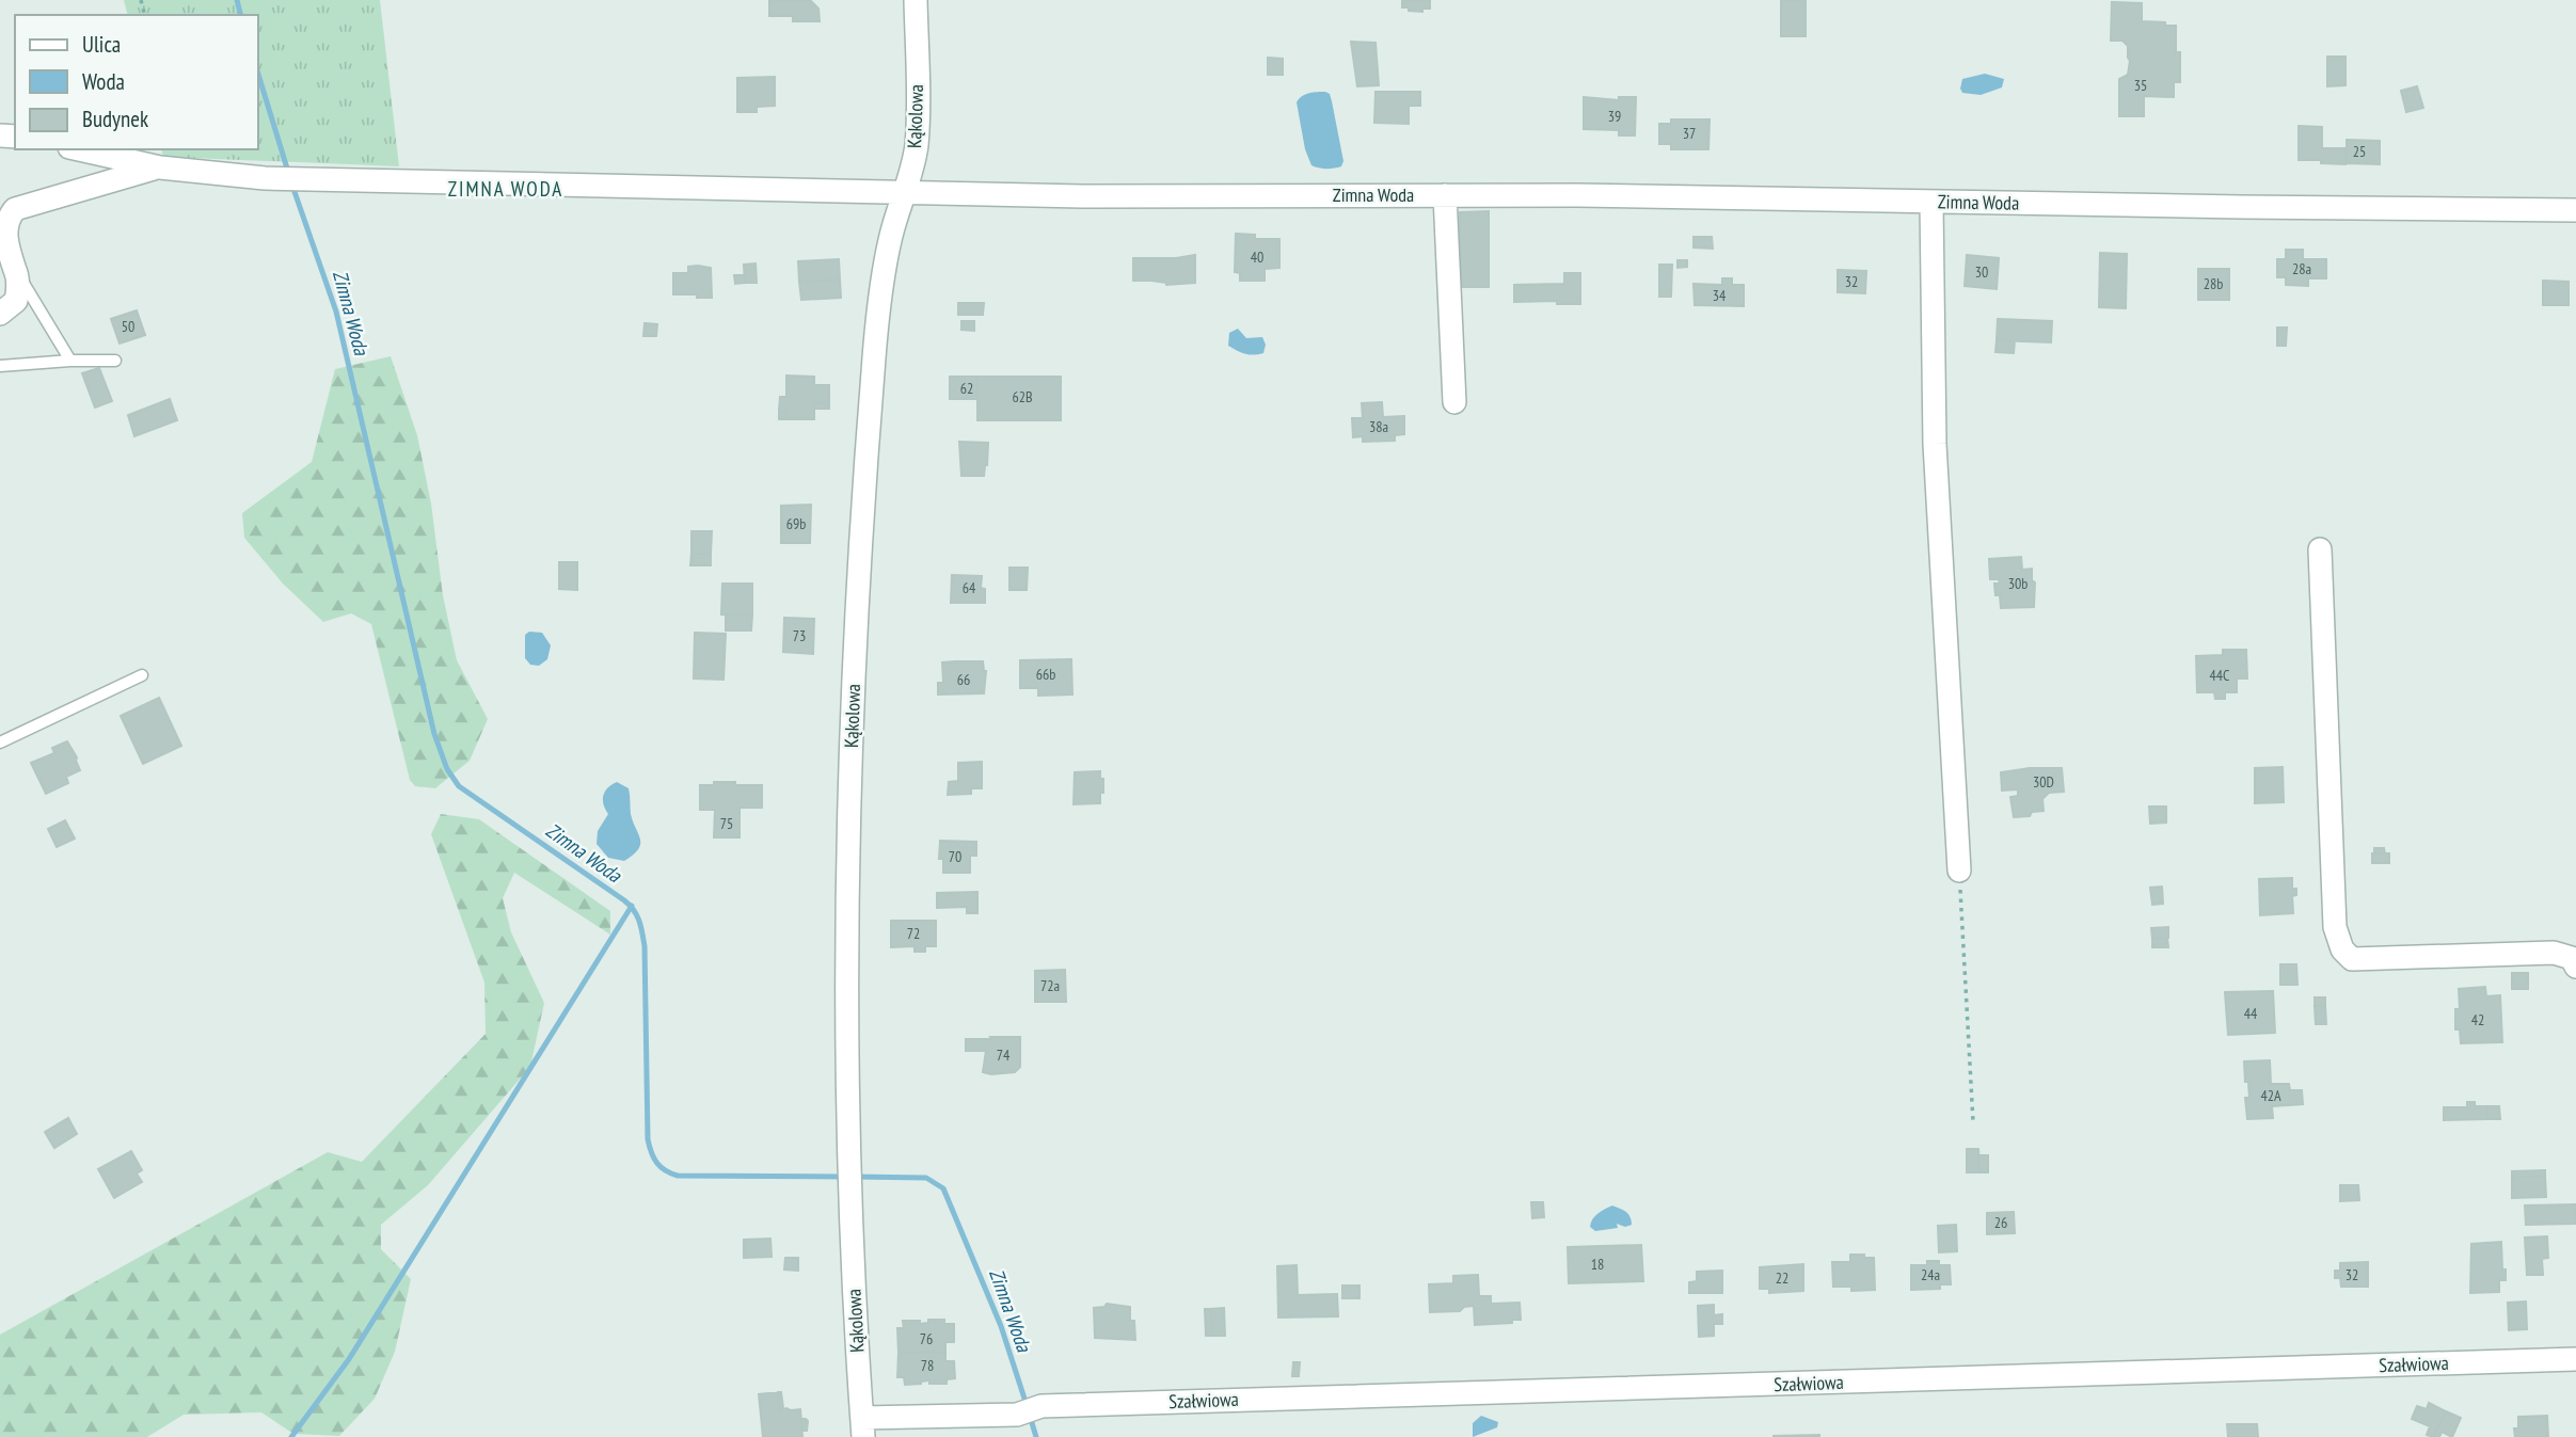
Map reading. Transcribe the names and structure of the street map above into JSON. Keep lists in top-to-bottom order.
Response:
{
  "streets": {
    "street": ["Kąkolowa", "Zimna Woda", "Szałwiowa"]
  },
  "crossings": [
    ["Kąkolowa", "Zimna Woda"],
    ["Kąkolowa", "Szałwiowa"]
  ],
  "districts": ["ZIMNA WODA"],
  "water": ["Zimna Woda"],
  "house_numbers": [
    "35",
    "39",
    "37",
    "25",
    "40",
    "28a",
    "30",
    "32",
    "28b",
    "34",
    "50",
    "62",
    "62B",
    "38a",
    "69b",
    "30b",
    "64",
    "73",
    "66b",
    "44C",
    "66",
    "30D",
    "75",
    "70",
    "72",
    "72a",
    "44",
    "42",
    "74",
    "42A",
    "26",
    "18",
    "24a",
    "32",
    "22",
    "76",
    "78"
  ],
  "legend": ["Ulica", "Woda", "Budynek"]
}
